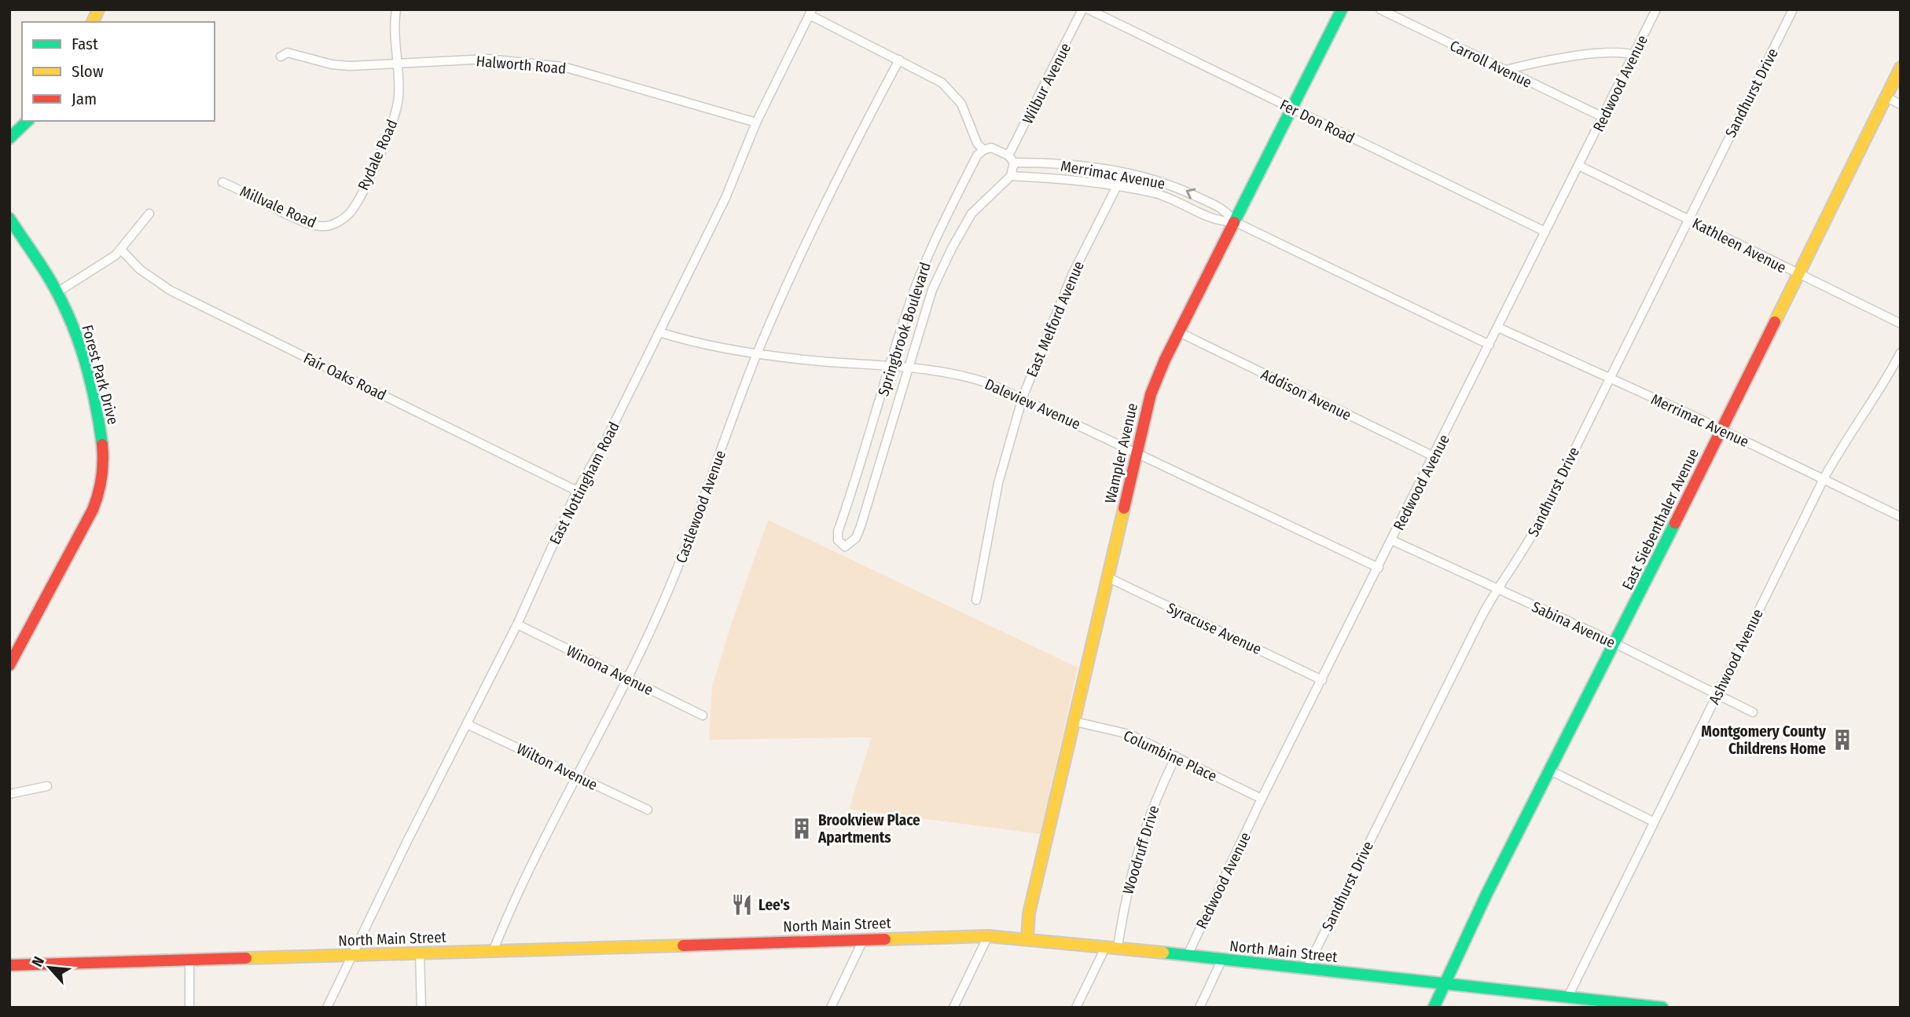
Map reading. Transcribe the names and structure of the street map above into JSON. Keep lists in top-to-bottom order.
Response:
{
  "streets": {
    "main road": [
      "Forest Park Drive",
      "Wampler Avenue",
      "East Siebenthaler Avenue",
      "North Main Street"
    ],
    "street": [
      "Carroll Avenue",
      "Halworth Road",
      "Wilbur Avenue",
      "Redwood Avenue",
      "Sandhurst Drive",
      "Fer Don Road",
      "Rydale Road",
      "Merrimac Avenue",
      "Millvale Road",
      "Kathleen Avenue",
      "East Melford Avenue",
      "Springbrook Boulevard",
      "Fair Oaks Road",
      "Addison Avenue",
      "Daleview Avenue",
      "East Nottingham Road",
      "Castlewood Avenue",
      "Sabina Avenue",
      "Syracuse Avenue",
      "Ashwood Avenue",
      "Winona Avenue",
      "Columbine Place",
      "Wilton Avenue",
      "Woodruff Drive"
    ]
  },
  "crossings": [
    ["Carroll Avenue", "Redwood Avenue"],
    ["Halworth Road", "Rydale Road"],
    ["Halworth Road", "East Nottingham Road"],
    ["Wilbur Avenue", "Merrimac Avenue"],
    ["Redwood Avenue", "Fer Don Road"],
    ["Redwood Avenue", "Merrimac Avenue"],
    ["Redwood Avenue", "Kathleen Avenue"],
    ["Redwood Avenue", "Addison Avenue"],
    ["Redwood Avenue", "Daleview Avenue"],
    ["Redwood Avenue", "Sabina Avenue"],
    ["Redwood Avenue", "Syracuse Avenue"],
    ["Redwood Avenue", "Columbine Place"],
    ["Redwood Avenue", "North Main Street"],
    ["Sandhurst Drive", "Merrimac Avenue"],
    ["Sandhurst Drive", "Kathleen Avenue"],
    ["Sandhurst Drive", "Sabina Avenue"],
    ["Sandhurst Drive", "North Main Street"],
    ["Fer Don Road", "Wampler Avenue"],
    ["Rydale Road", "Millvale Road"],
    ["Merrimac Avenue", "East Melford Avenue"],
    ["Merrimac Avenue", "Springbrook Boulevard"],
    ["Merrimac Avenue", "Wampler Avenue"],
    ["Merrimac Avenue", "East Siebenthaler Avenue"],
    ["Merrimac Avenue", "Ashwood Avenue"],
    ["Kathleen Avenue", "East Siebenthaler Avenue"],
    ["East Melford Avenue", "Daleview Avenue"],
    ["Springbrook Boulevard", "Daleview Avenue"],
    ["Fair Oaks Road", "East Nottingham Road"],
    ["Addison Avenue", "Wampler Avenue"],
    ["Daleview Avenue", "Wampler Avenue"],
    ["Daleview Avenue", "East Nottingham Road"],
    ["Daleview Avenue", "Castlewood Avenue"],
    ["Wampler Avenue", "Syracuse Avenue"],
    ["Wampler Avenue", "Columbine Place"],
    ["Wampler Avenue", "North Main Street"],
    ["East Nottingham Road", "Winona Avenue"],
    ["East Nottingham Road", "Wilton Avenue"],
    ["East Nottingham Road", "North Main Street"],
    ["Castlewood Avenue", "Winona Avenue"],
    ["Castlewood Avenue", "Wilton Avenue"],
    ["Castlewood Avenue", "North Main Street"],
    ["East Siebenthaler Avenue", "Sabina Avenue"],
    ["East Siebenthaler Avenue", "North Main Street"],
    ["Sabina Avenue", "Ashwood Avenue"],
    ["Ashwood Avenue", "North Main Street"],
    ["Columbine Place", "Woodruff Drive"],
    ["Woodruff Drive", "North Main Street"]
  ],
  "places": {
    "building": ["Montgomery County Childrens Home", "Brookview Place Apartments"],
    "restaurant": ["Lee's"]
  },
  "legend": ["Fast", "Slow", "Jam"],
  "north": "top left"
}
